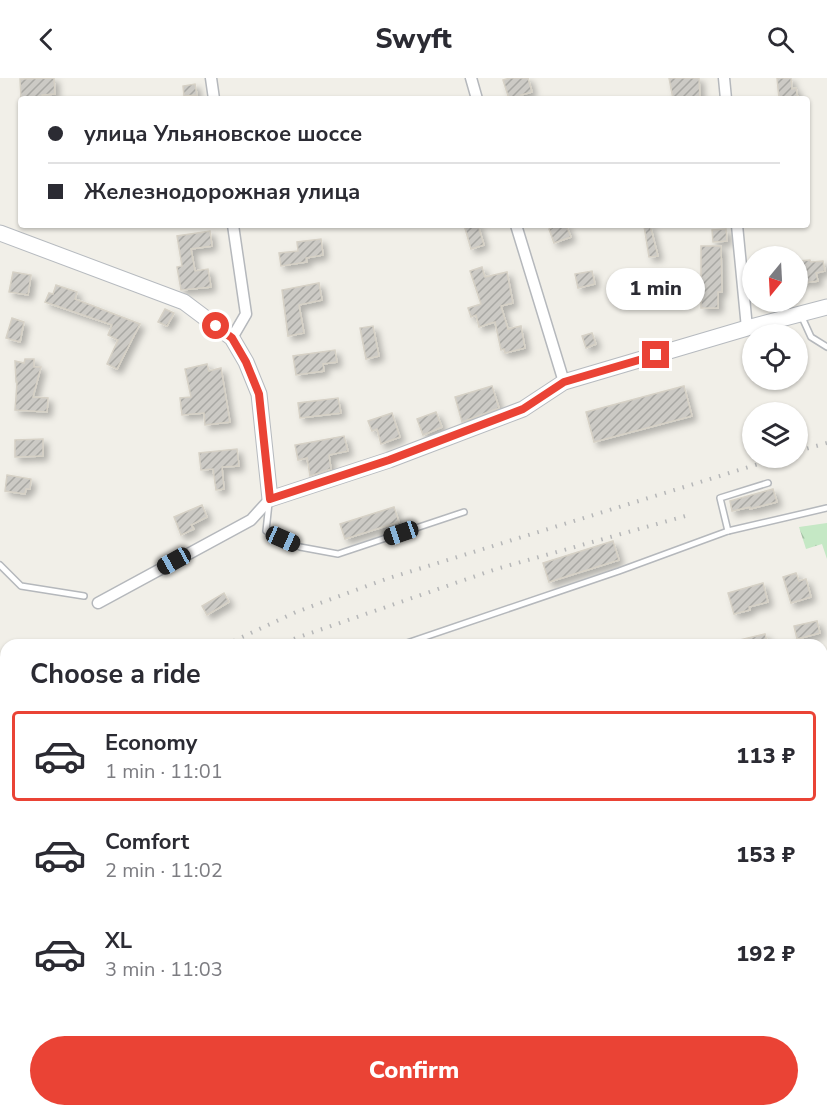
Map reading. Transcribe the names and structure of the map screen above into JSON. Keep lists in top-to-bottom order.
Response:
{
  "north": "bottom",
  "page": {
    "header": "Swyft",
    "banner": ["улица Ульяновское шоссе", "Железнодорожная улица"],
    "bubble": "1 min",
    "heading": "Choose a ride",
    "list": [
      {
        "name": "Economy",
        "note": "1 min · 11:01",
        "value": "113 ₽"
      },
      {
        "name": "Comfort",
        "note": "2 min · 11:02",
        "value": "153 ₽"
      },
      {
        "name": "XL",
        "note": "3 min · 11:03",
        "value": "192 ₽"
      }
    ],
    "buttons": "Confirm"
  }
}
